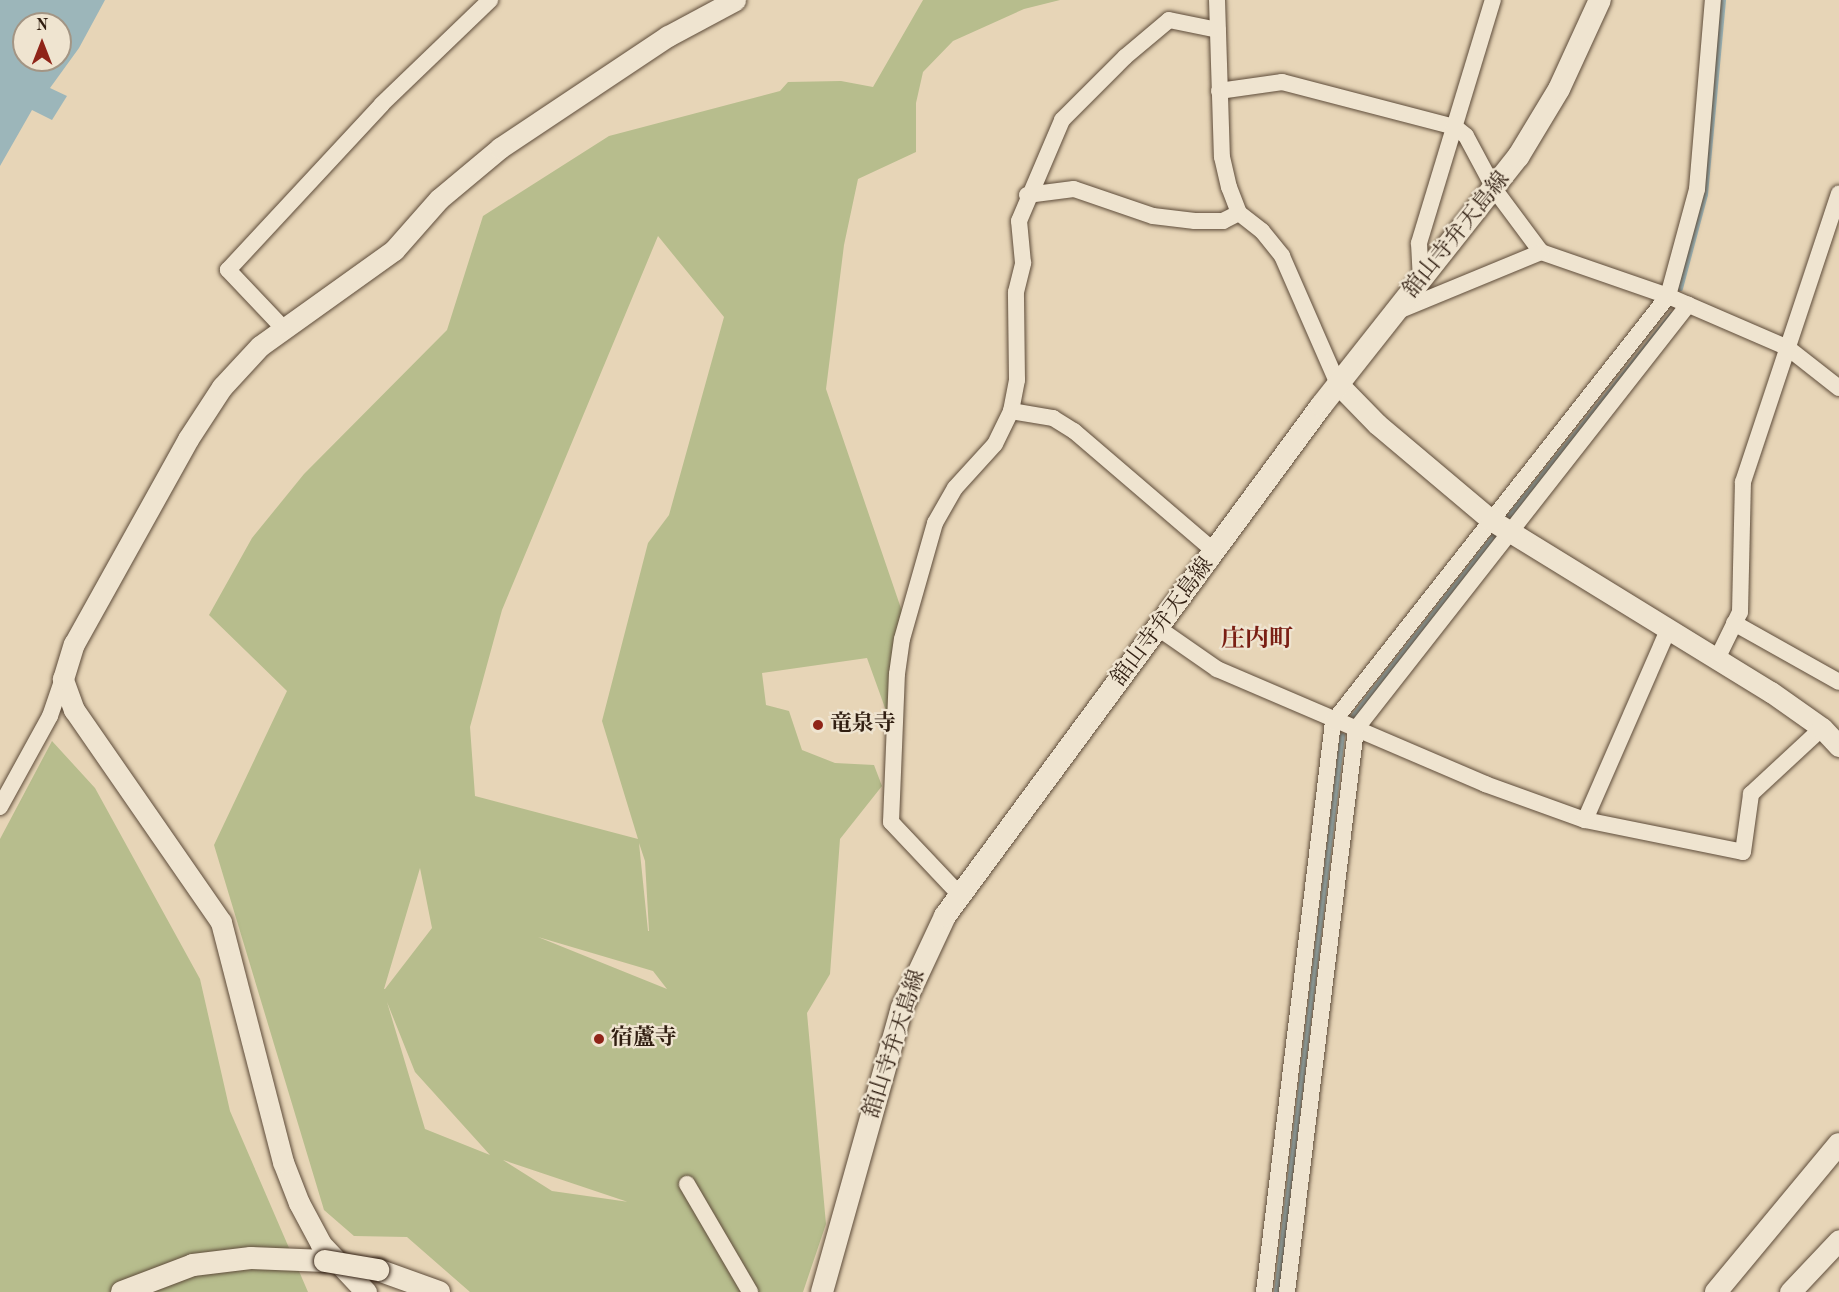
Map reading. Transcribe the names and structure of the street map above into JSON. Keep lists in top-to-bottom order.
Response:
{
  "streets": {
    "main road": ["舘山寺弁天島線"]
  },
  "districts": ["庄内町"],
  "places": ["竜泉寺", "宿蘆寺"],
  "north": "top"
}
